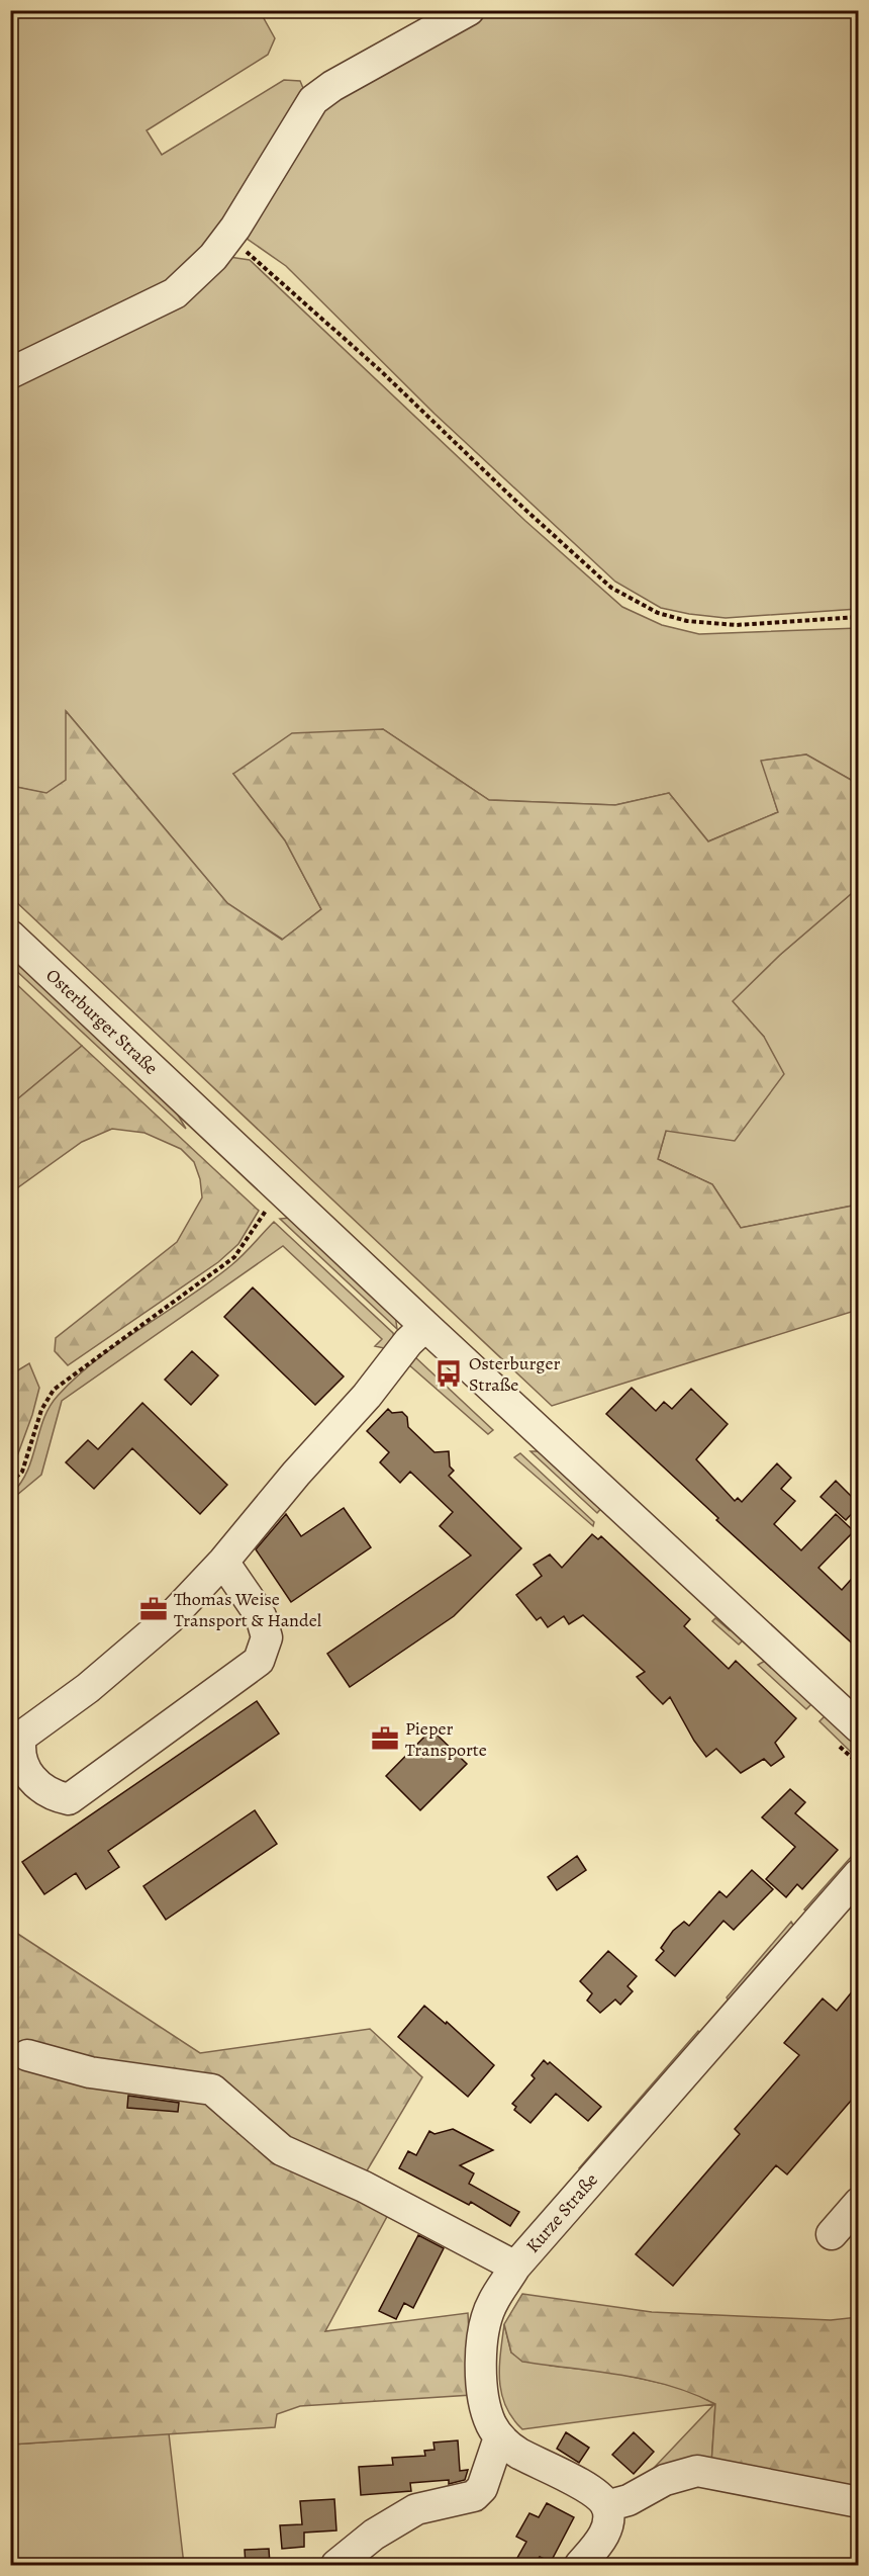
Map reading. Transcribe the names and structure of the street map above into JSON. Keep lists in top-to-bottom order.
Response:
{
  "streets": {
    "street": ["Osterburger Straße", "Kurze Straße"]
  },
  "places": {
    "bus stop": ["Osterburger Straße"],
    "office": ["Thomas Weise Transport & Handel", "Pieper Transporte"]
  }
}
